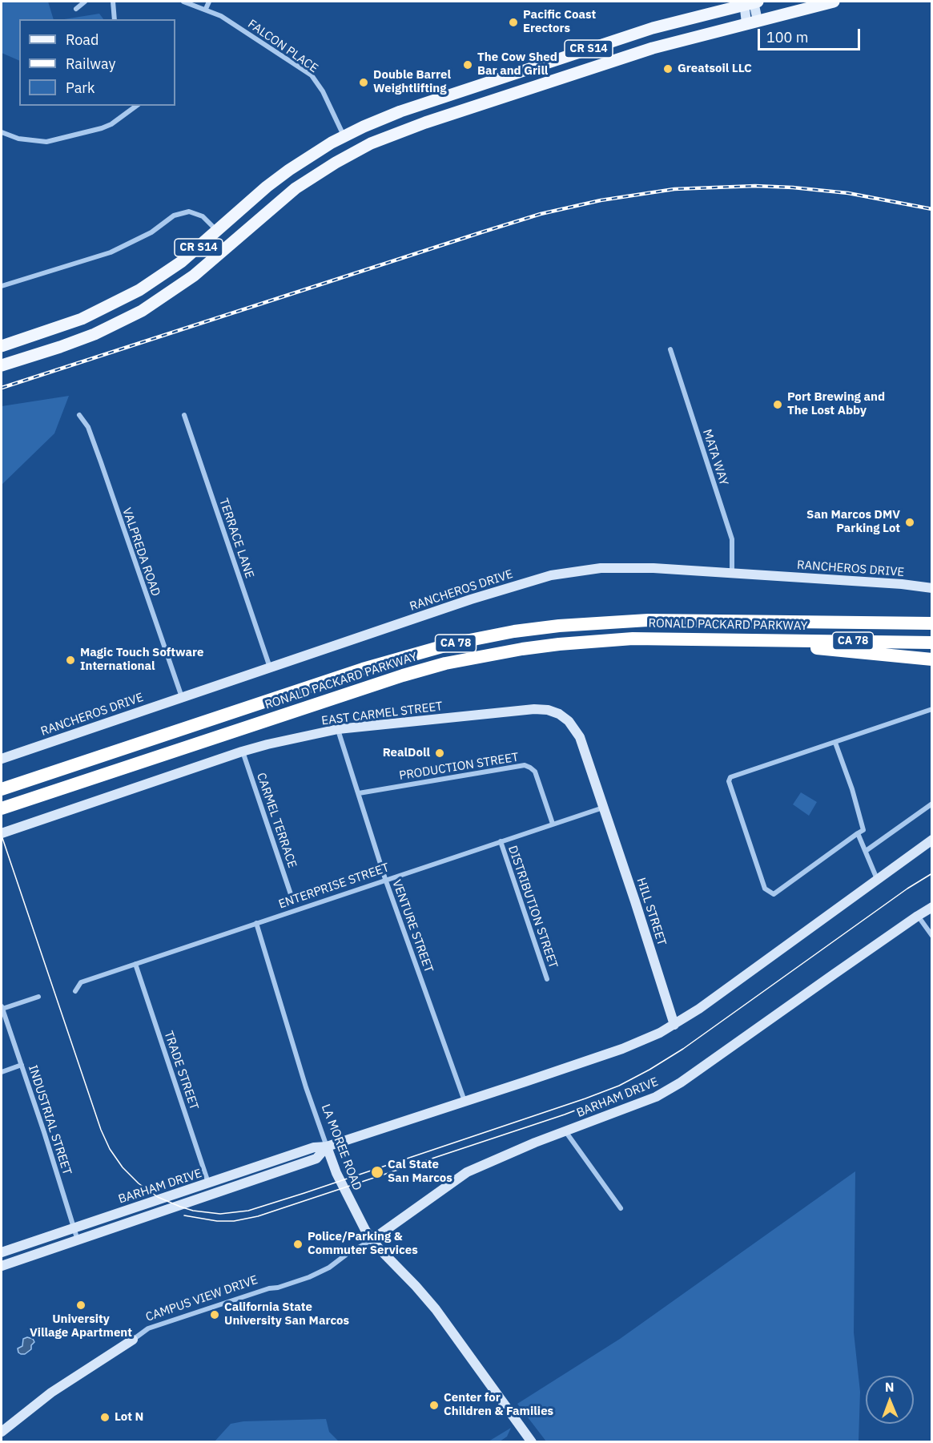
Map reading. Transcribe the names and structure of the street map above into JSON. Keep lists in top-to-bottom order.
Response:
{
  "streets": {
    "highway": ["RONALD PACKARD PARKWAY", "CA 78"],
    "main road": [
      "CR S14",
      "RANCHEROS DRIVE",
      "EAST CARMEL STREET",
      "HILL STREET",
      "BARHAM DRIVE",
      "LA MOREE ROAD",
      "CAMPUS VIEW DRIVE"
    ],
    "street": [
      "FALCON PLACE",
      "MATA WAY",
      "TERRACE LANE",
      "VALPREDA ROAD",
      "PRODUCTION STREET",
      "CARMEL TERRACE",
      "ENTERPRISE STREET",
      "DISTRIBUTION STREET",
      "VENTURE STREET",
      "TRADE STREET",
      "INDUSTRIAL STREET"
    ]
  },
  "crossings": [
    ["FALCON PLACE", "CR S14"],
    ["MATA WAY", "RANCHEROS DRIVE"],
    ["TERRACE LANE", "RANCHEROS DRIVE"],
    ["VALPREDA ROAD", "RANCHEROS DRIVE"],
    ["EAST CARMEL STREET", "CARMEL TERRACE"],
    ["EAST CARMEL STREET", "ENTERPRISE STREET"],
    ["EAST CARMEL STREET", "HILL STREET"],
    ["EAST CARMEL STREET", "VENTURE STREET"],
    ["PRODUCTION STREET", "ENTERPRISE STREET"],
    ["PRODUCTION STREET", "VENTURE STREET"],
    ["ENTERPRISE STREET", "DISTRIBUTION STREET"],
    ["ENTERPRISE STREET", "HILL STREET"],
    ["ENTERPRISE STREET", "VENTURE STREET"],
    ["ENTERPRISE STREET", "TRADE STREET"],
    ["ENTERPRISE STREET", "LA MOREE ROAD"],
    ["VENTURE STREET", "BARHAM DRIVE"],
    ["TRADE STREET", "BARHAM DRIVE"],
    ["BARHAM DRIVE", "INDUSTRIAL STREET"],
    ["BARHAM DRIVE", "LA MOREE ROAD"],
    ["BARHAM DRIVE", "CAMPUS VIEW DRIVE"],
    ["LA MOREE ROAD", "CAMPUS VIEW DRIVE"]
  ],
  "places": [
    "Pacific Coast Erectors",
    "The Cow Shed Bar and Grill",
    "Greatsoil LLC",
    "Double Barrel Weightlifting",
    "Port Brewing and The Lost Abby",
    "San Marcos DMV Parking Lot",
    "Magic Touch Software International",
    "RealDoll",
    "Cal State San Marcos",
    "Police/Parking & Commuter Services",
    "University Village Apartment",
    "California State University San Marcos",
    "Center for Children & Families",
    "Lot N"
  ],
  "legend": ["Road", "Railway", "Park"],
  "scale_bar": "100 m",
  "north": "top"
}
